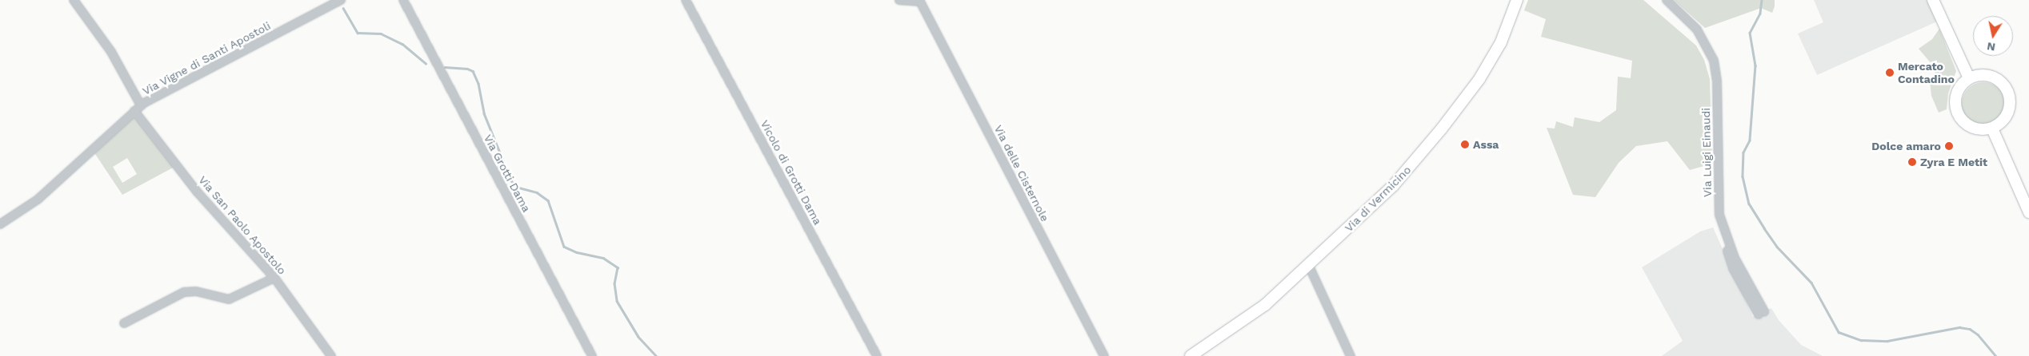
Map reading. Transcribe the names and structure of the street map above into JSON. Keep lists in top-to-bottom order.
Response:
{
  "streets": {
    "main road": ["Via di Vermicino"],
    "street": [
      "Via Vigne di Santi Apostoli",
      "Via Luigi Einaudi",
      "Vicolo di Grotti Dama",
      "Via Grotti Dama",
      "Via delle Cisternole",
      "Via San Paolo Apostolo"
    ]
  },
  "crossings": [
    ["Via Vigne di Santi Apostoli", "Via San Paolo Apostolo"]
  ],
  "places": [
    "Mercato Contadino",
    "Assa",
    "Dolce amaro",
    "Zyra E Metit"
  ],
  "north": "bottom"
}
